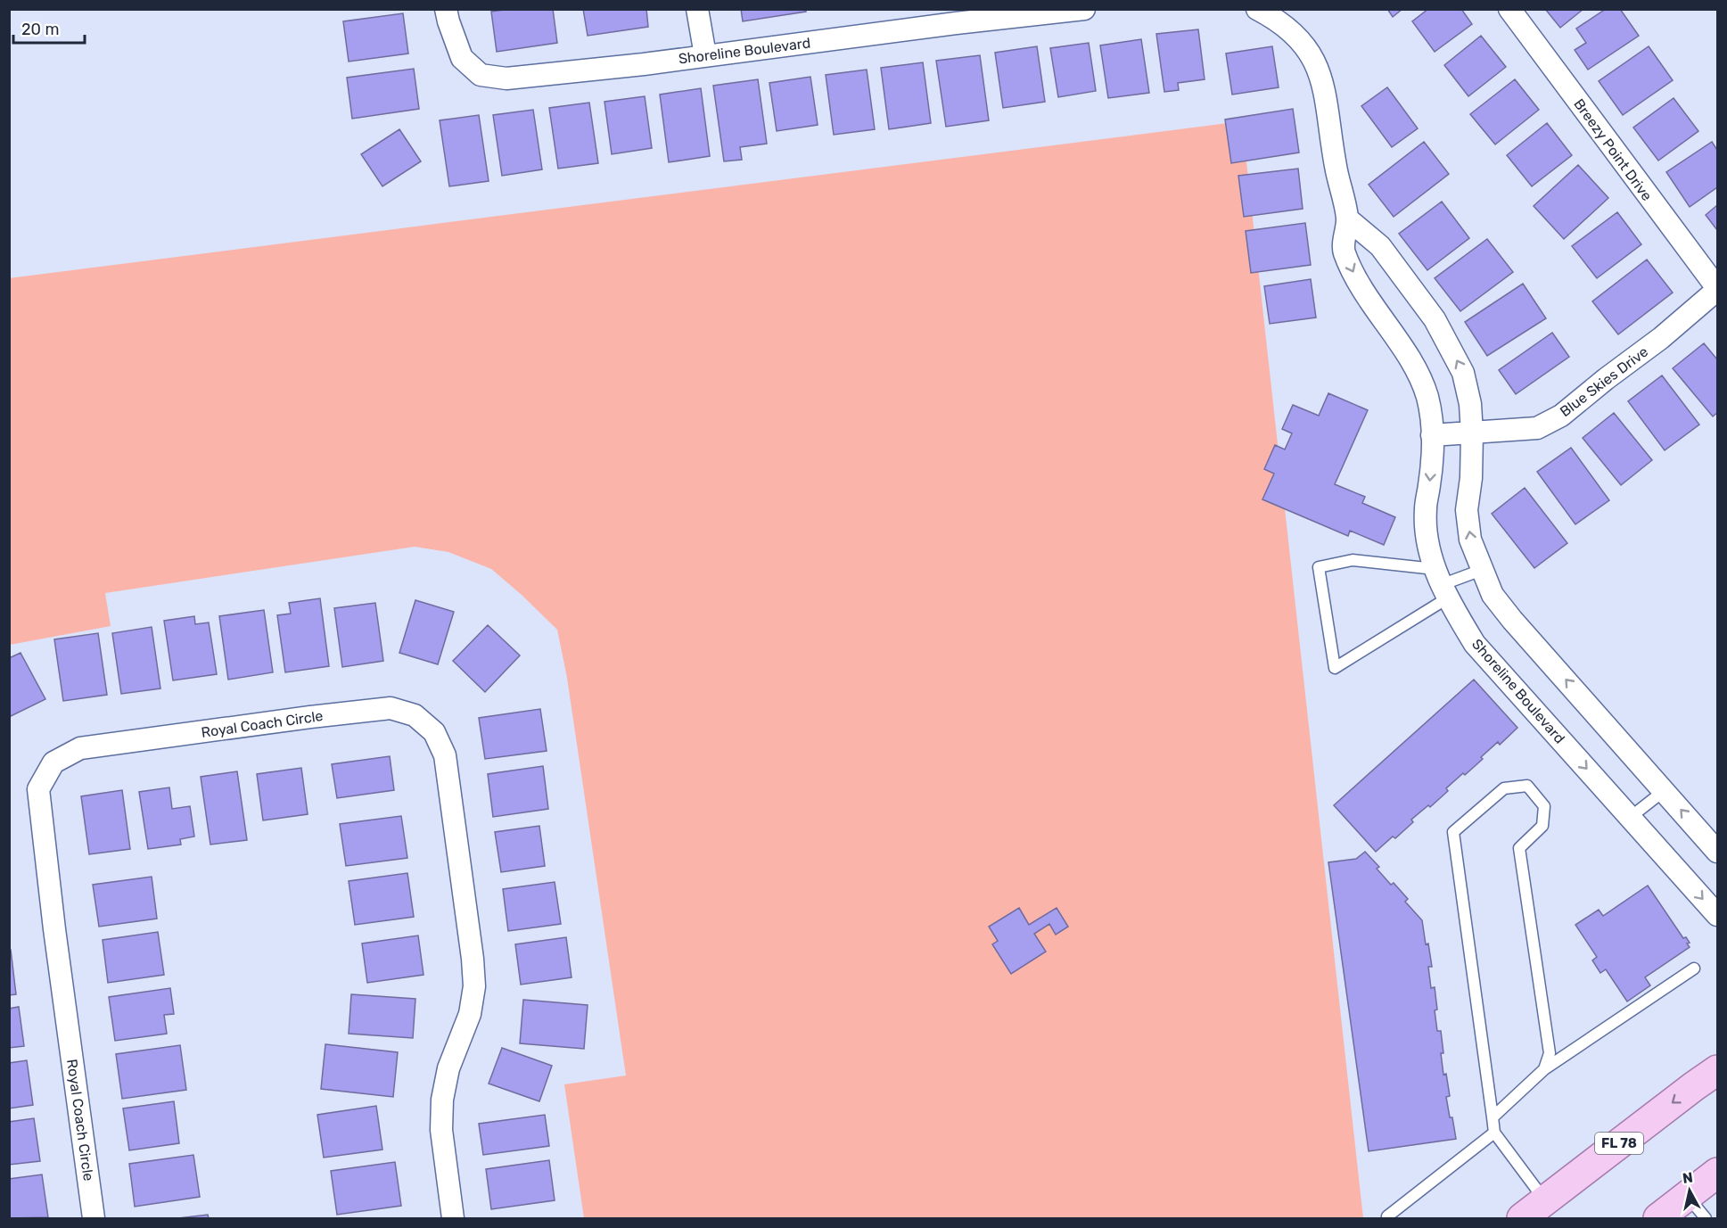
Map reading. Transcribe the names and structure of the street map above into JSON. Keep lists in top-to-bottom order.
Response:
{
  "streets": {
    "main road": ["FL 78"],
    "street": [
      "Shoreline Boulevard",
      "Breezy Point Drive",
      "Blue Skies Drive",
      "Royal Coach Circle"
    ]
  },
  "crossings": [
    ["Shoreline Boulevard", "Blue Skies Drive"],
    ["Breezy Point Drive", "Blue Skies Drive"]
  ],
  "scale_bar": "20 m",
  "north": "top"
}
